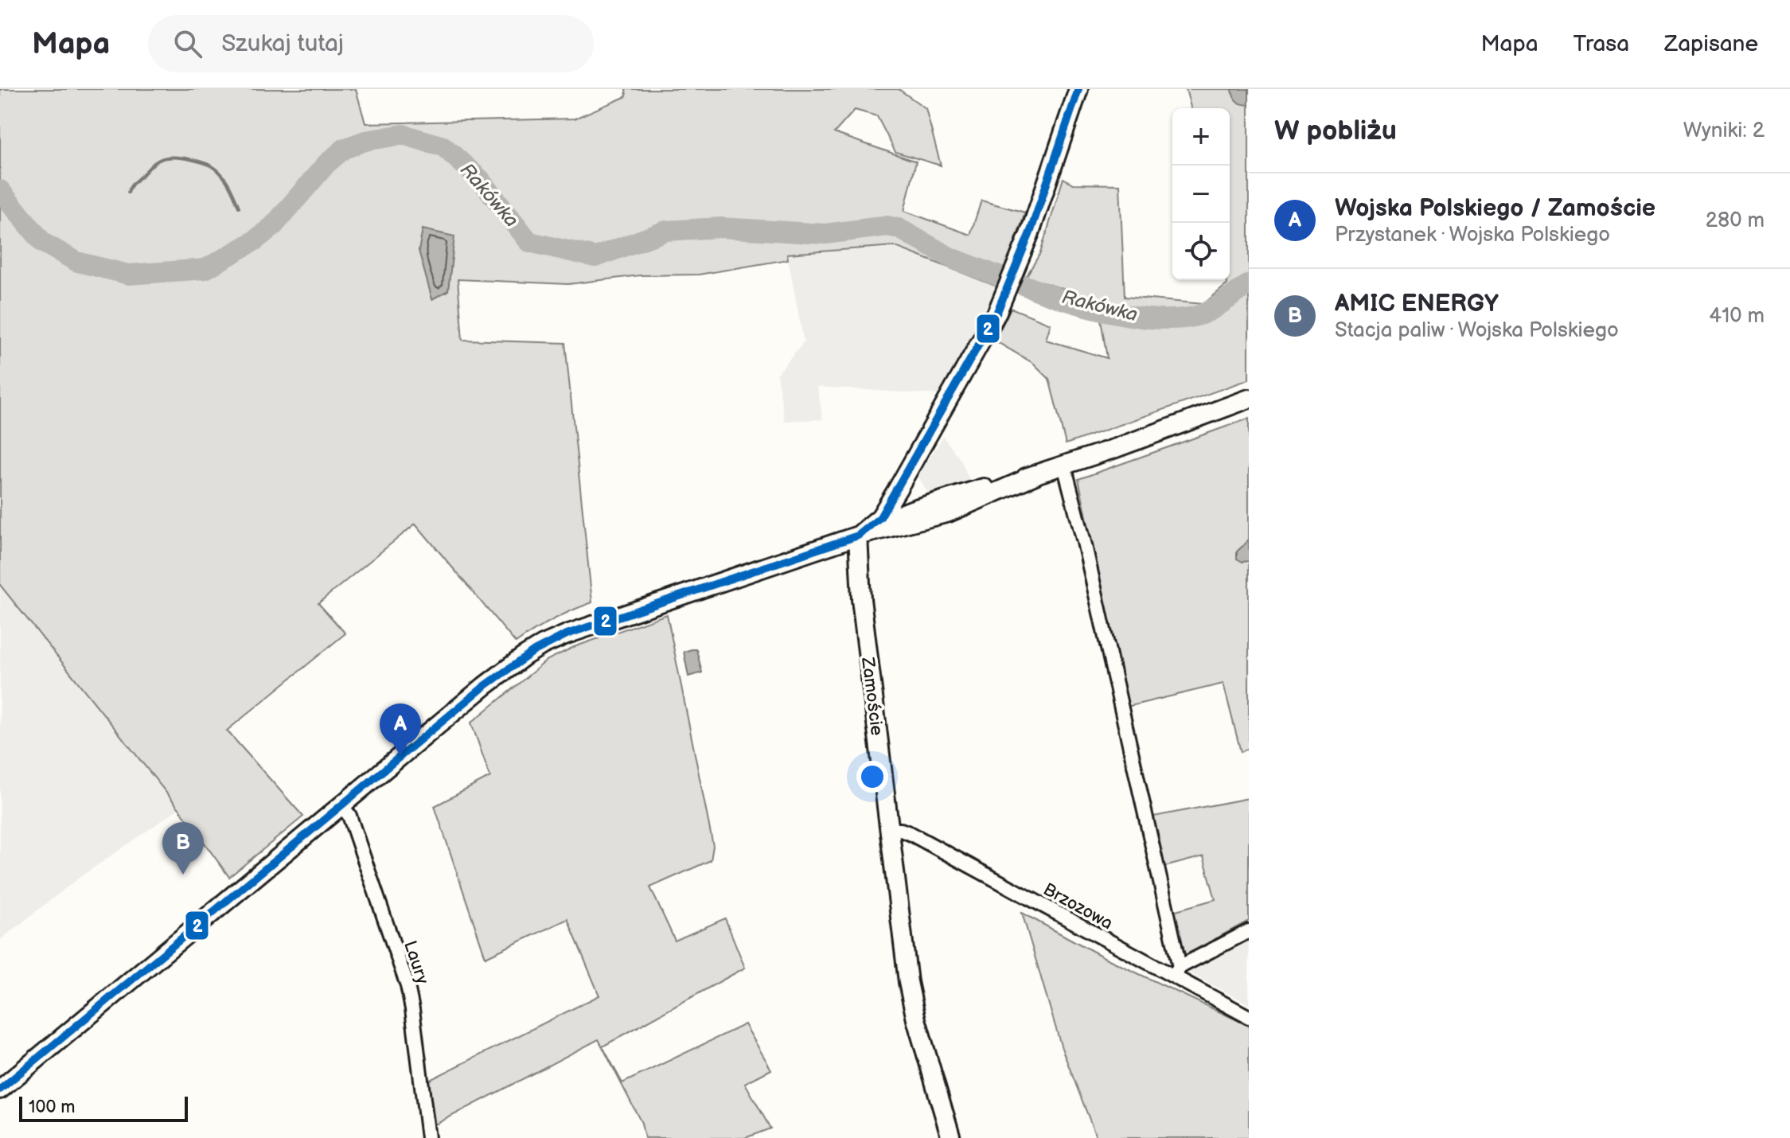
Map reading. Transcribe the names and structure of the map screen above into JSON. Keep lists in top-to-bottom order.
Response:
{
  "streets": {
    "street": ["Zamoście", "Brzozowa", "Laury"]
  },
  "crossings": [
    ["Zamoście", "Brzozowa"]
  ],
  "water": ["Rakówka"],
  "lines": ["transit line 2"],
  "scale_bar": "100 m",
  "page": {
    "header": "Mapa",
    "search": "Szukaj tutaj",
    "nav": ["Mapa", "Trasa", "Zapisane"],
    "heading": ["W pobliżu", "Wyniki: 2"],
    "map_buttons": ["+", "−"],
    "list": [
      {
        "mark": "A",
        "name": "Wojska Polskiego / Zamoście",
        "note": "Przystanek · Wojska Polskiego",
        "value": "280 m"
      },
      {
        "mark": "B",
        "name": "AMIC ENERGY",
        "note": "Stacja paliw · Wojska Polskiego",
        "value": "410 m"
      }
    ],
    "pins": ["A", "B"],
    "scale": "100 m"
  }
}
